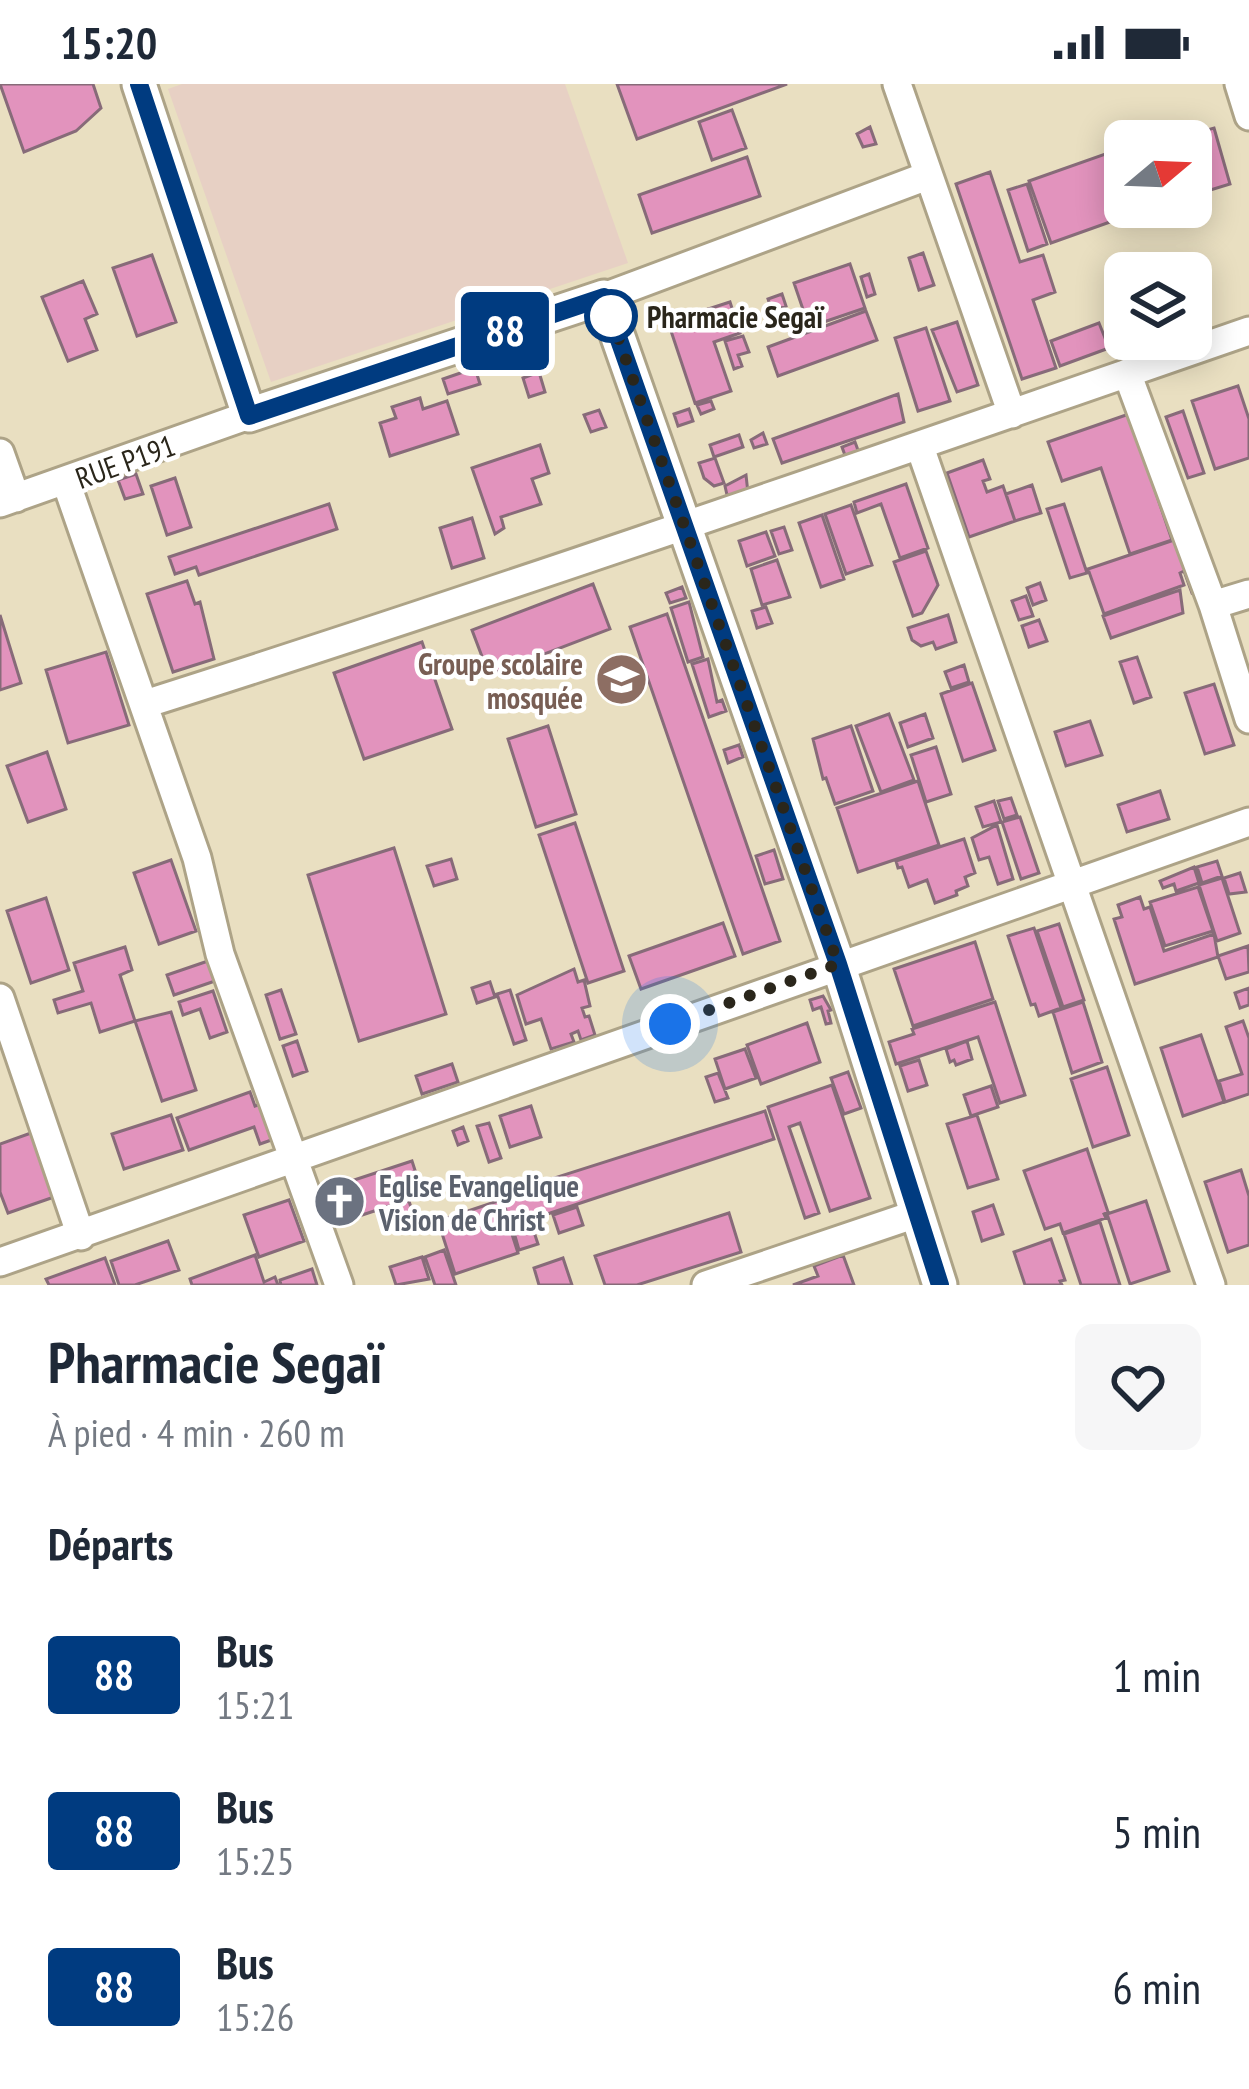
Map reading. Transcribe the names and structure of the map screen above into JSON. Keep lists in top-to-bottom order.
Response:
{
  "streets": {
    "street": ["RUE P191"]
  },
  "places": {
    "other": ["Pharmacie Segaï"],
    "school or university": ["Groupe scolaire mosquée"],
    "church": ["Eglise Evangelique Vision de Christ"]
  },
  "lines": ["bus line 88"],
  "north": "right",
  "page": {
    "status": "15:20",
    "on_map": "88",
    "heading": [
      ["Pharmacie Segaï", "À pied · 4 min · 260 m"],
      "Départs"
    ],
    "list": [
      {
        "mark": "88",
        "name": "Bus",
        "note": "15:21",
        "value": "1 min"
      },
      {
        "mark": "88",
        "name": "Bus",
        "note": "15:25",
        "value": "5 min"
      },
      {
        "mark": "88",
        "name": "Bus",
        "note": "15:26",
        "value": "6 min"
      }
    ]
  }
}
